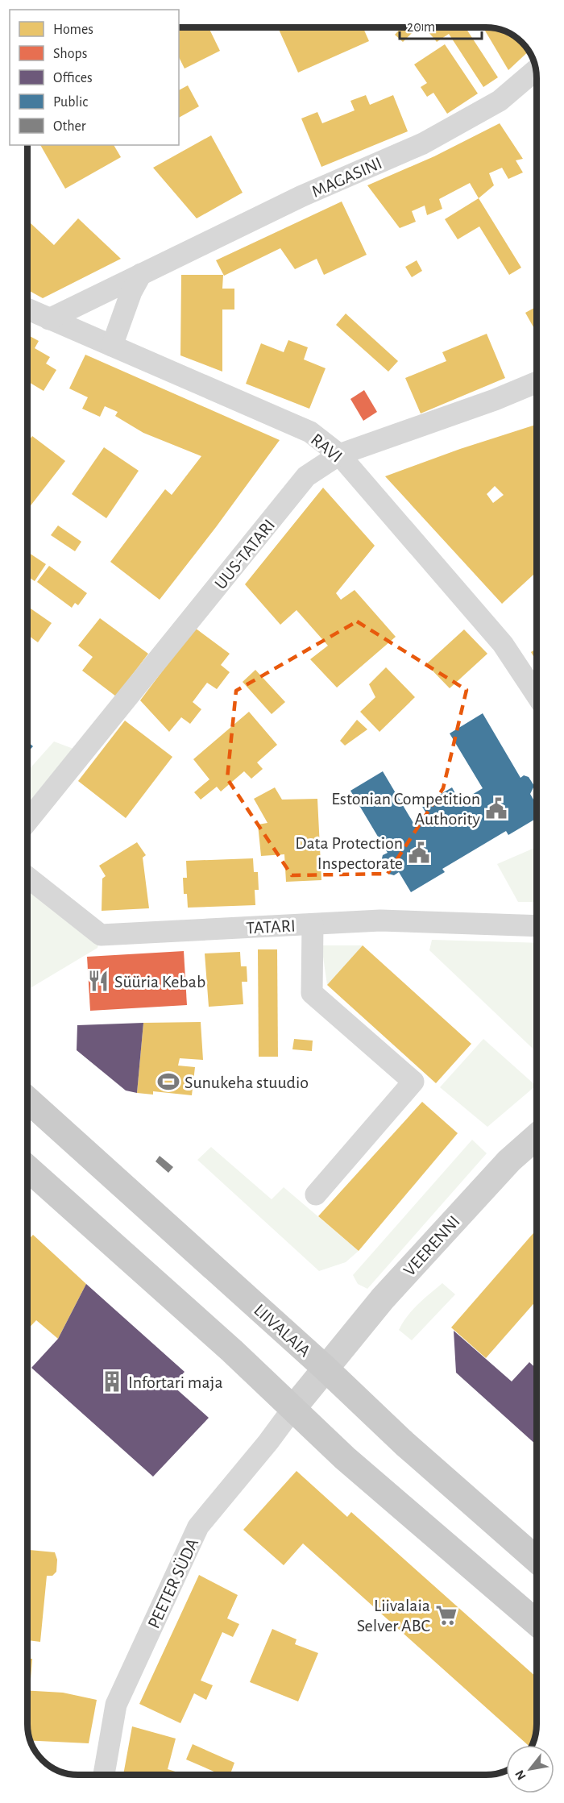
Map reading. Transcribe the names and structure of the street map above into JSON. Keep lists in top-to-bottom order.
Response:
{
  "streets": {
    "main road": ["LIIVALAIA"],
    "street": [
      "MAGASINI",
      "RAVI",
      "UUS-TATARI",
      "TATARI",
      "VEERENNI",
      "PEETER SÜDA"
    ]
  },
  "crossings": [
    ["MAGASINI", "RAVI"],
    ["RAVI", "UUS-TATARI"],
    ["VEERENNI", "LIIVALAIA"],
    ["VEERENNI", "PEETER SÜDA"]
  ],
  "places": {
    "public building": ["Estonian Competition Authority", "Data Protection Inspectorate"],
    "restaurant": ["Süüria Kebab"],
    "sports": ["Sunukeha stuudio"],
    "building": ["Infortari maja"],
    "supermarket": ["Liivalaia Selver ABC"]
  },
  "legend": [
    "Homes",
    "Shops",
    "Offices",
    "Public",
    "Other"
  ],
  "scale_bar": "20 m",
  "north": "bottom left"
}
